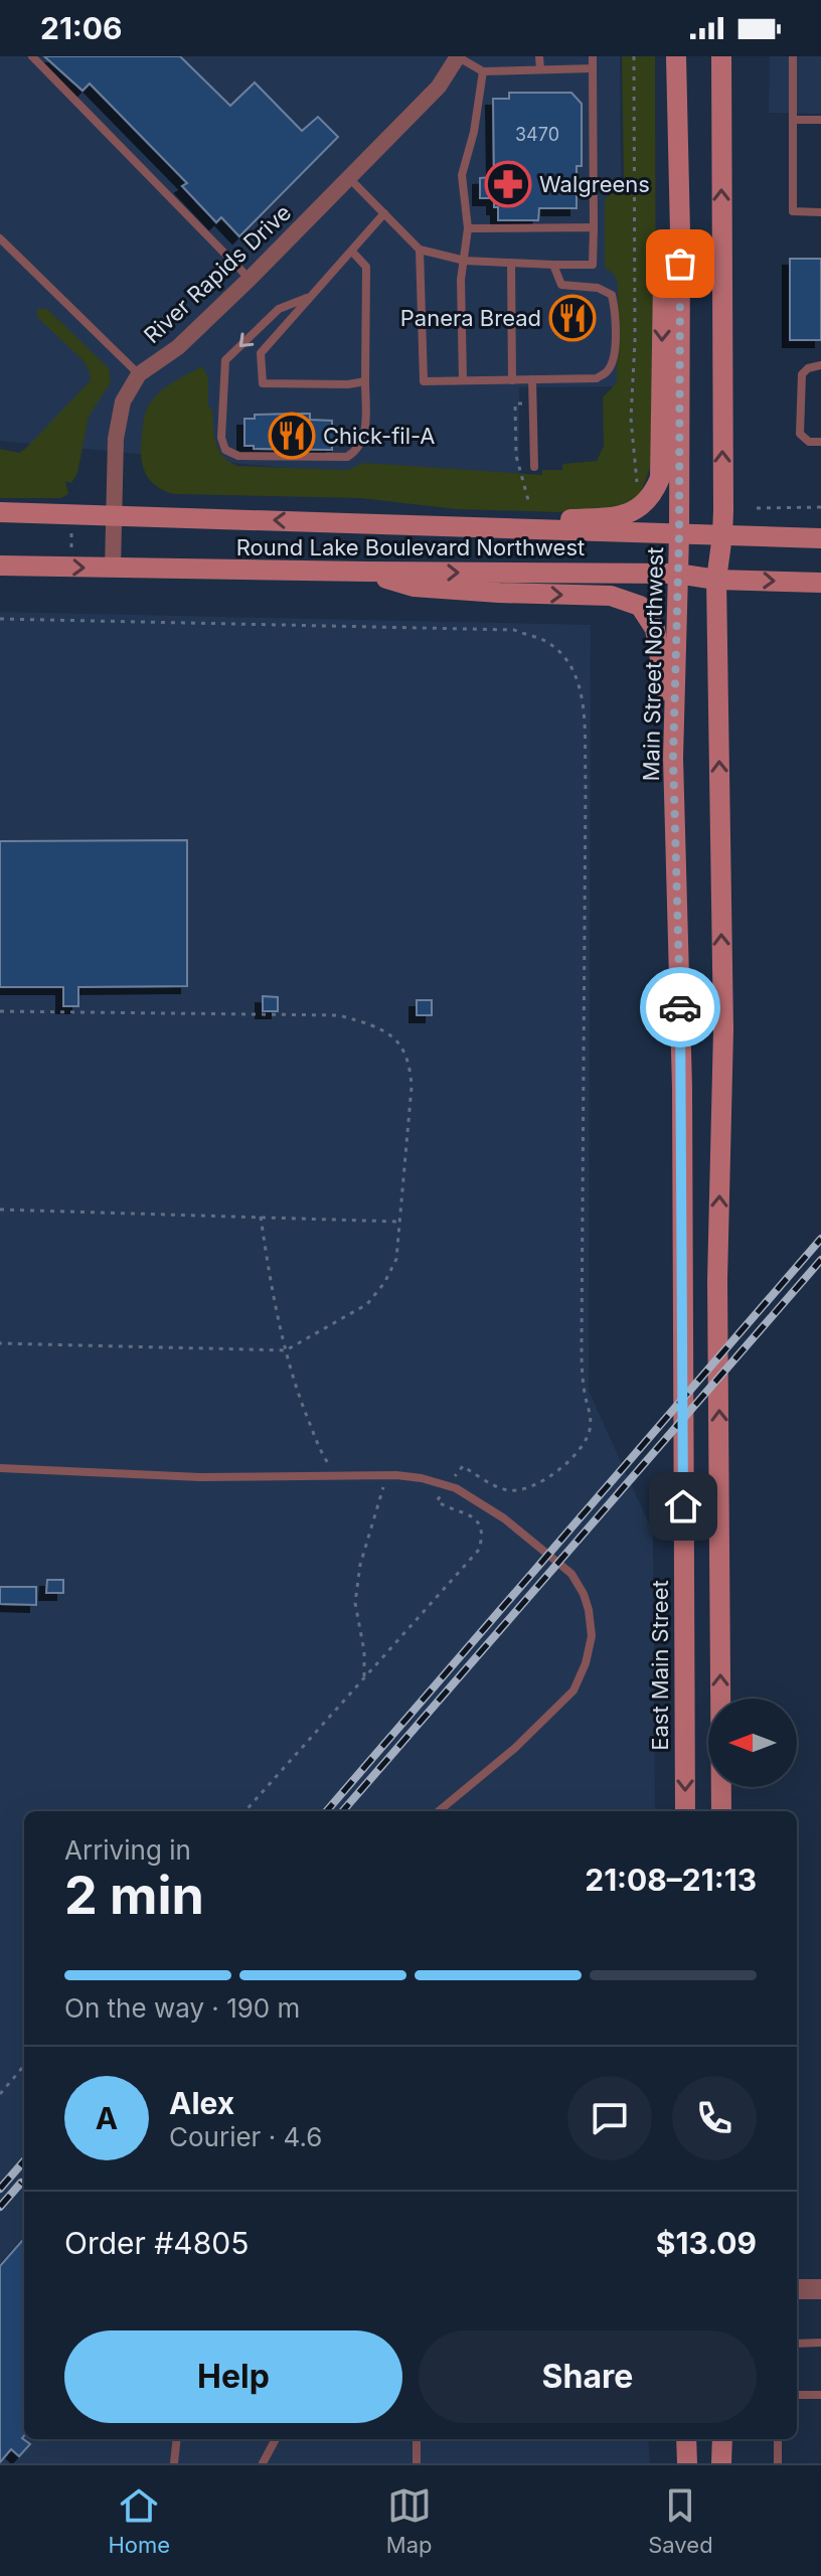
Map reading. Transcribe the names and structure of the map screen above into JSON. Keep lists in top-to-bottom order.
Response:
{
  "streets": {
    "main road": ["Round Lake Boulevard Northwest", "Main Street Northwest", "East Main Street"],
    "street": ["River Rapids Drive"]
  },
  "crossings": [
    ["River Rapids Drive", "Round Lake Boulevard Northwest"],
    ["Round Lake Boulevard Northwest", "Main Street Northwest"],
    ["Main Street Northwest", "East Main Street"]
  ],
  "places": {
    "pharmacy": ["Walgreens"],
    "restaurant": ["Panera Bread", "Chick-fil-A"]
  },
  "house_numbers": ["3470"],
  "north": "left",
  "page": {
    "status": "21:06",
    "heading": ["2 min", "Arriving in", "21:08–21:13"],
    "panel": [
      "Alex",
      "Courier · 4.6",
      "Order #4805",
      "$13.09"
    ],
    "bar": "On the way · 190 m",
    "round": "A",
    "buttons": ["Help", "Share"],
    "tabs": ["Home", "Map", "Saved"]
  }
}
